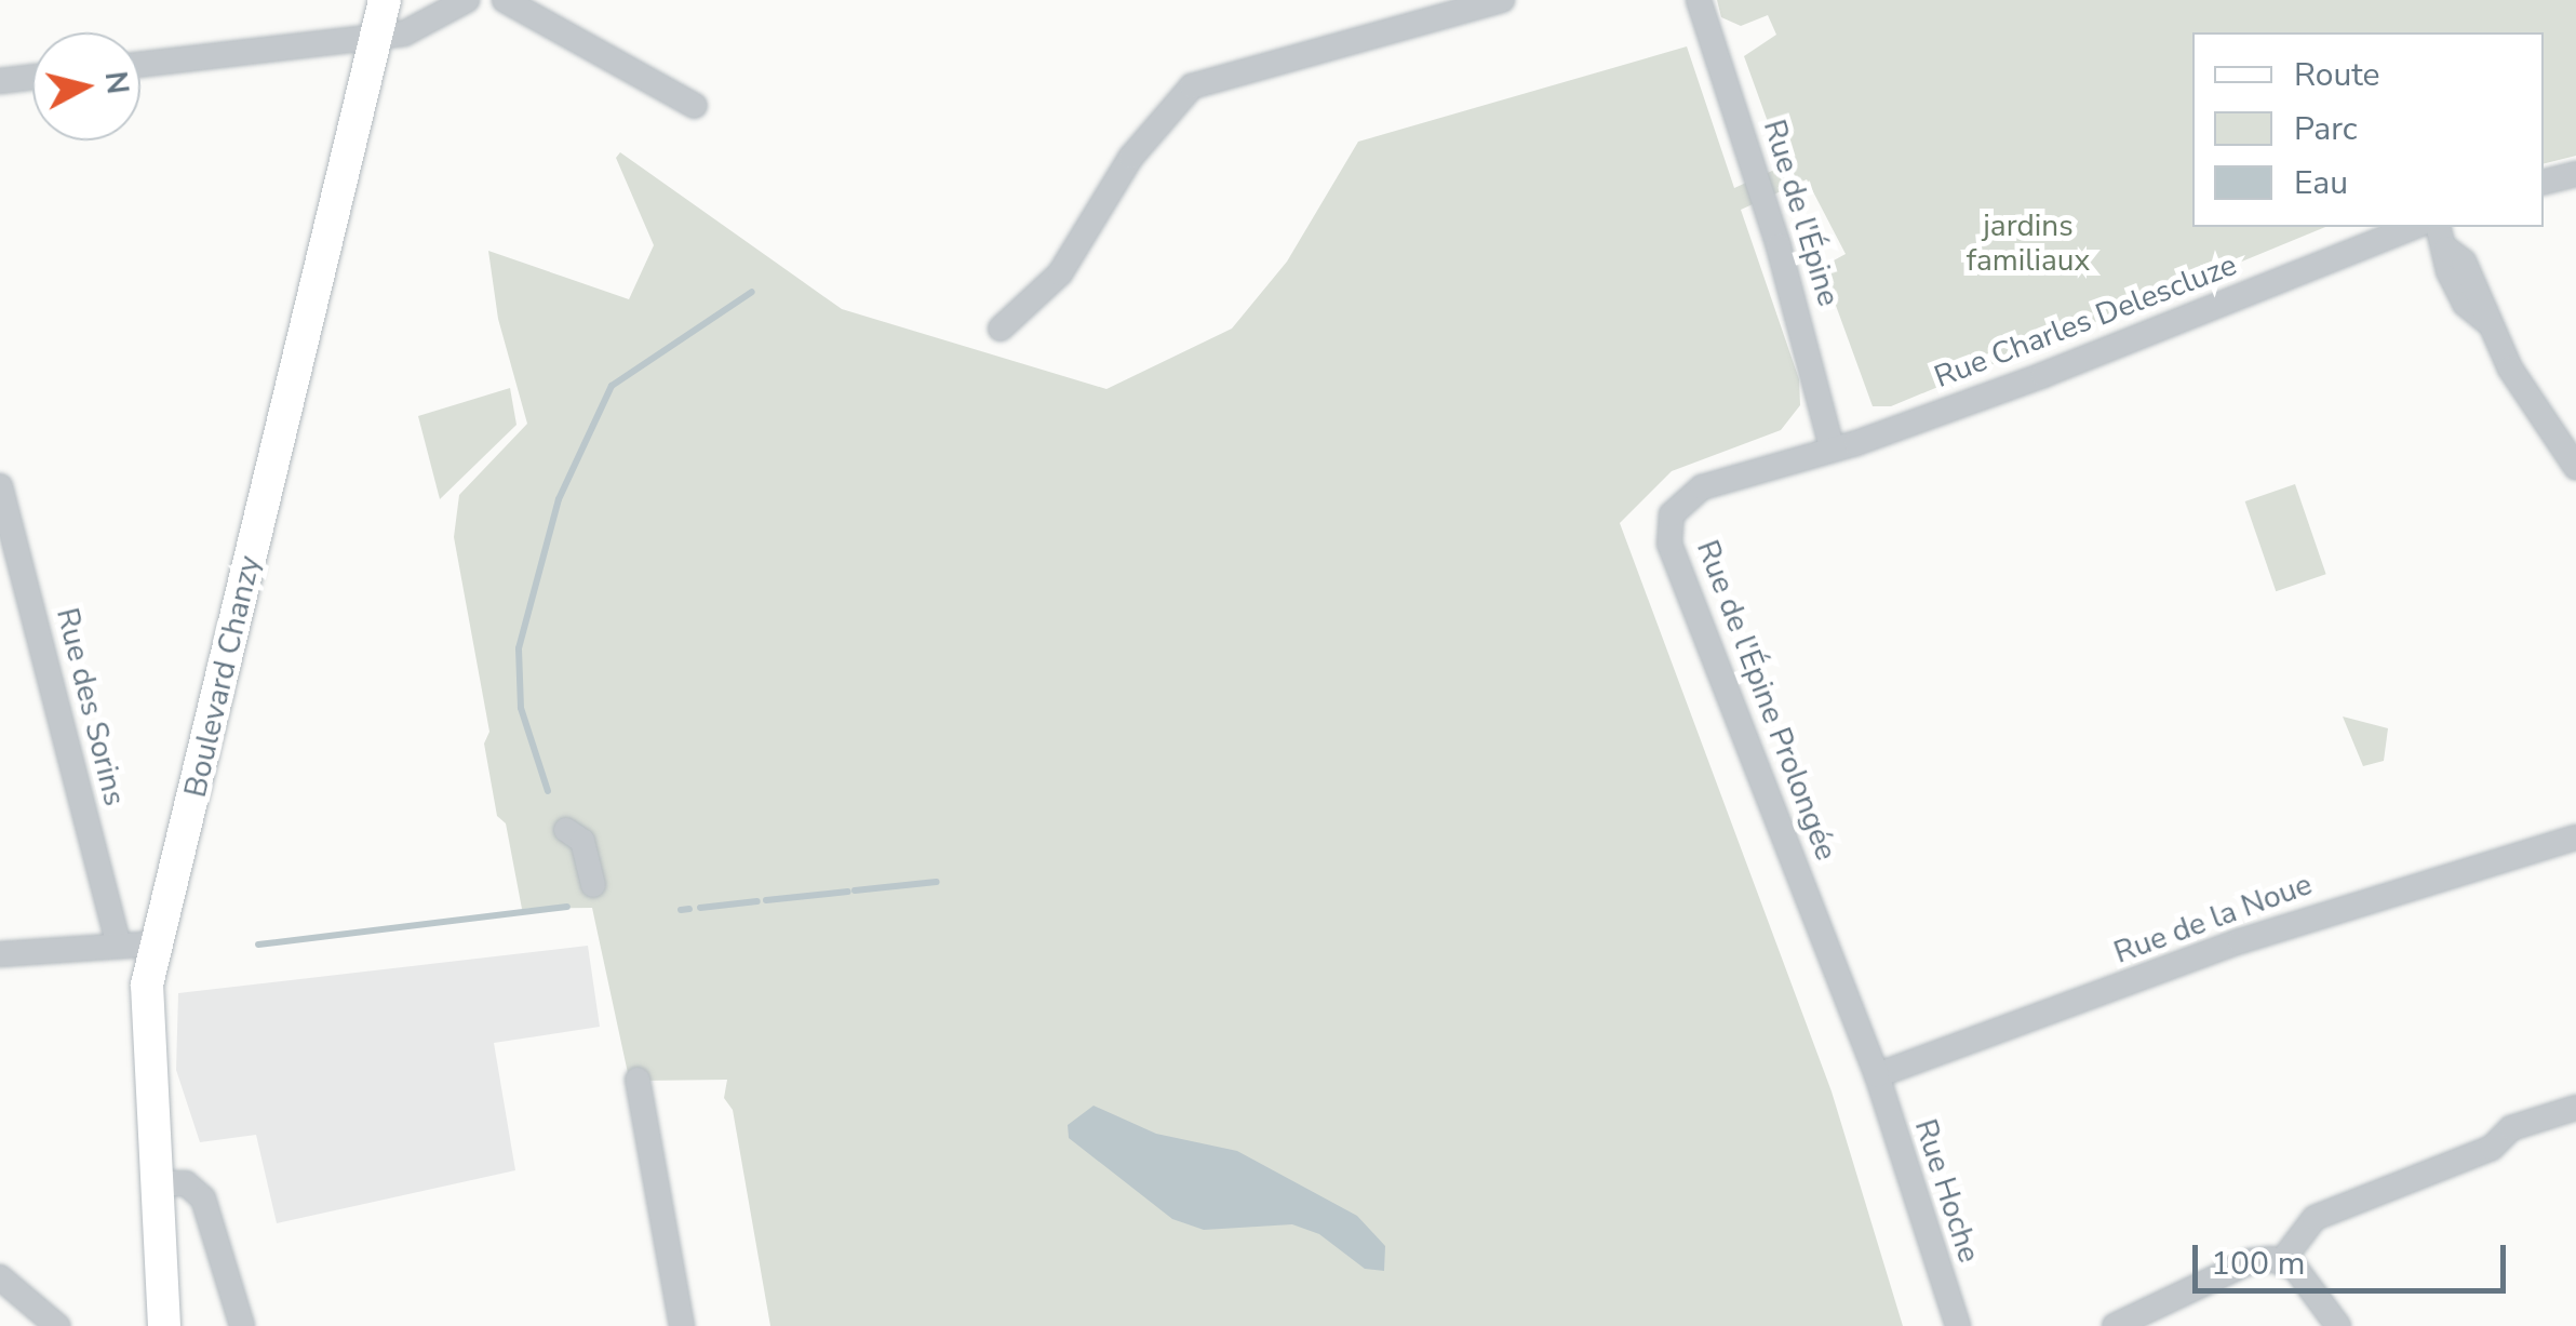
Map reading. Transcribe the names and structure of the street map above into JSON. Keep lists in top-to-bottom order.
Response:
{
  "streets": {
    "main road": ["Boulevard Chanzy"],
    "street": [
      "Rue de l'Épine",
      "Rue Charles Delescluze",
      "Rue de l'Épine Prolongée",
      "Rue des Sorins",
      "Rue de la Noue",
      "Rue Hoche"
    ]
  },
  "crossings": [
    ["Rue de l'Épine", "Rue Charles Delescluze"],
    ["Rue de l'Épine", "Rue de l'Épine Prolongée"],
    ["Rue Charles Delescluze", "Rue de l'Épine Prolongée"],
    ["Rue de l'Épine Prolongée", "Rue de la Noue"],
    ["Rue de l'Épine Prolongée", "Rue Hoche"],
    ["Rue de la Noue", "Rue Hoche"]
  ],
  "parks": ["jardins familiaux"],
  "legend": ["Route", "Parc", "Eau"],
  "scale_bar": "100 m",
  "north": "right"
}
